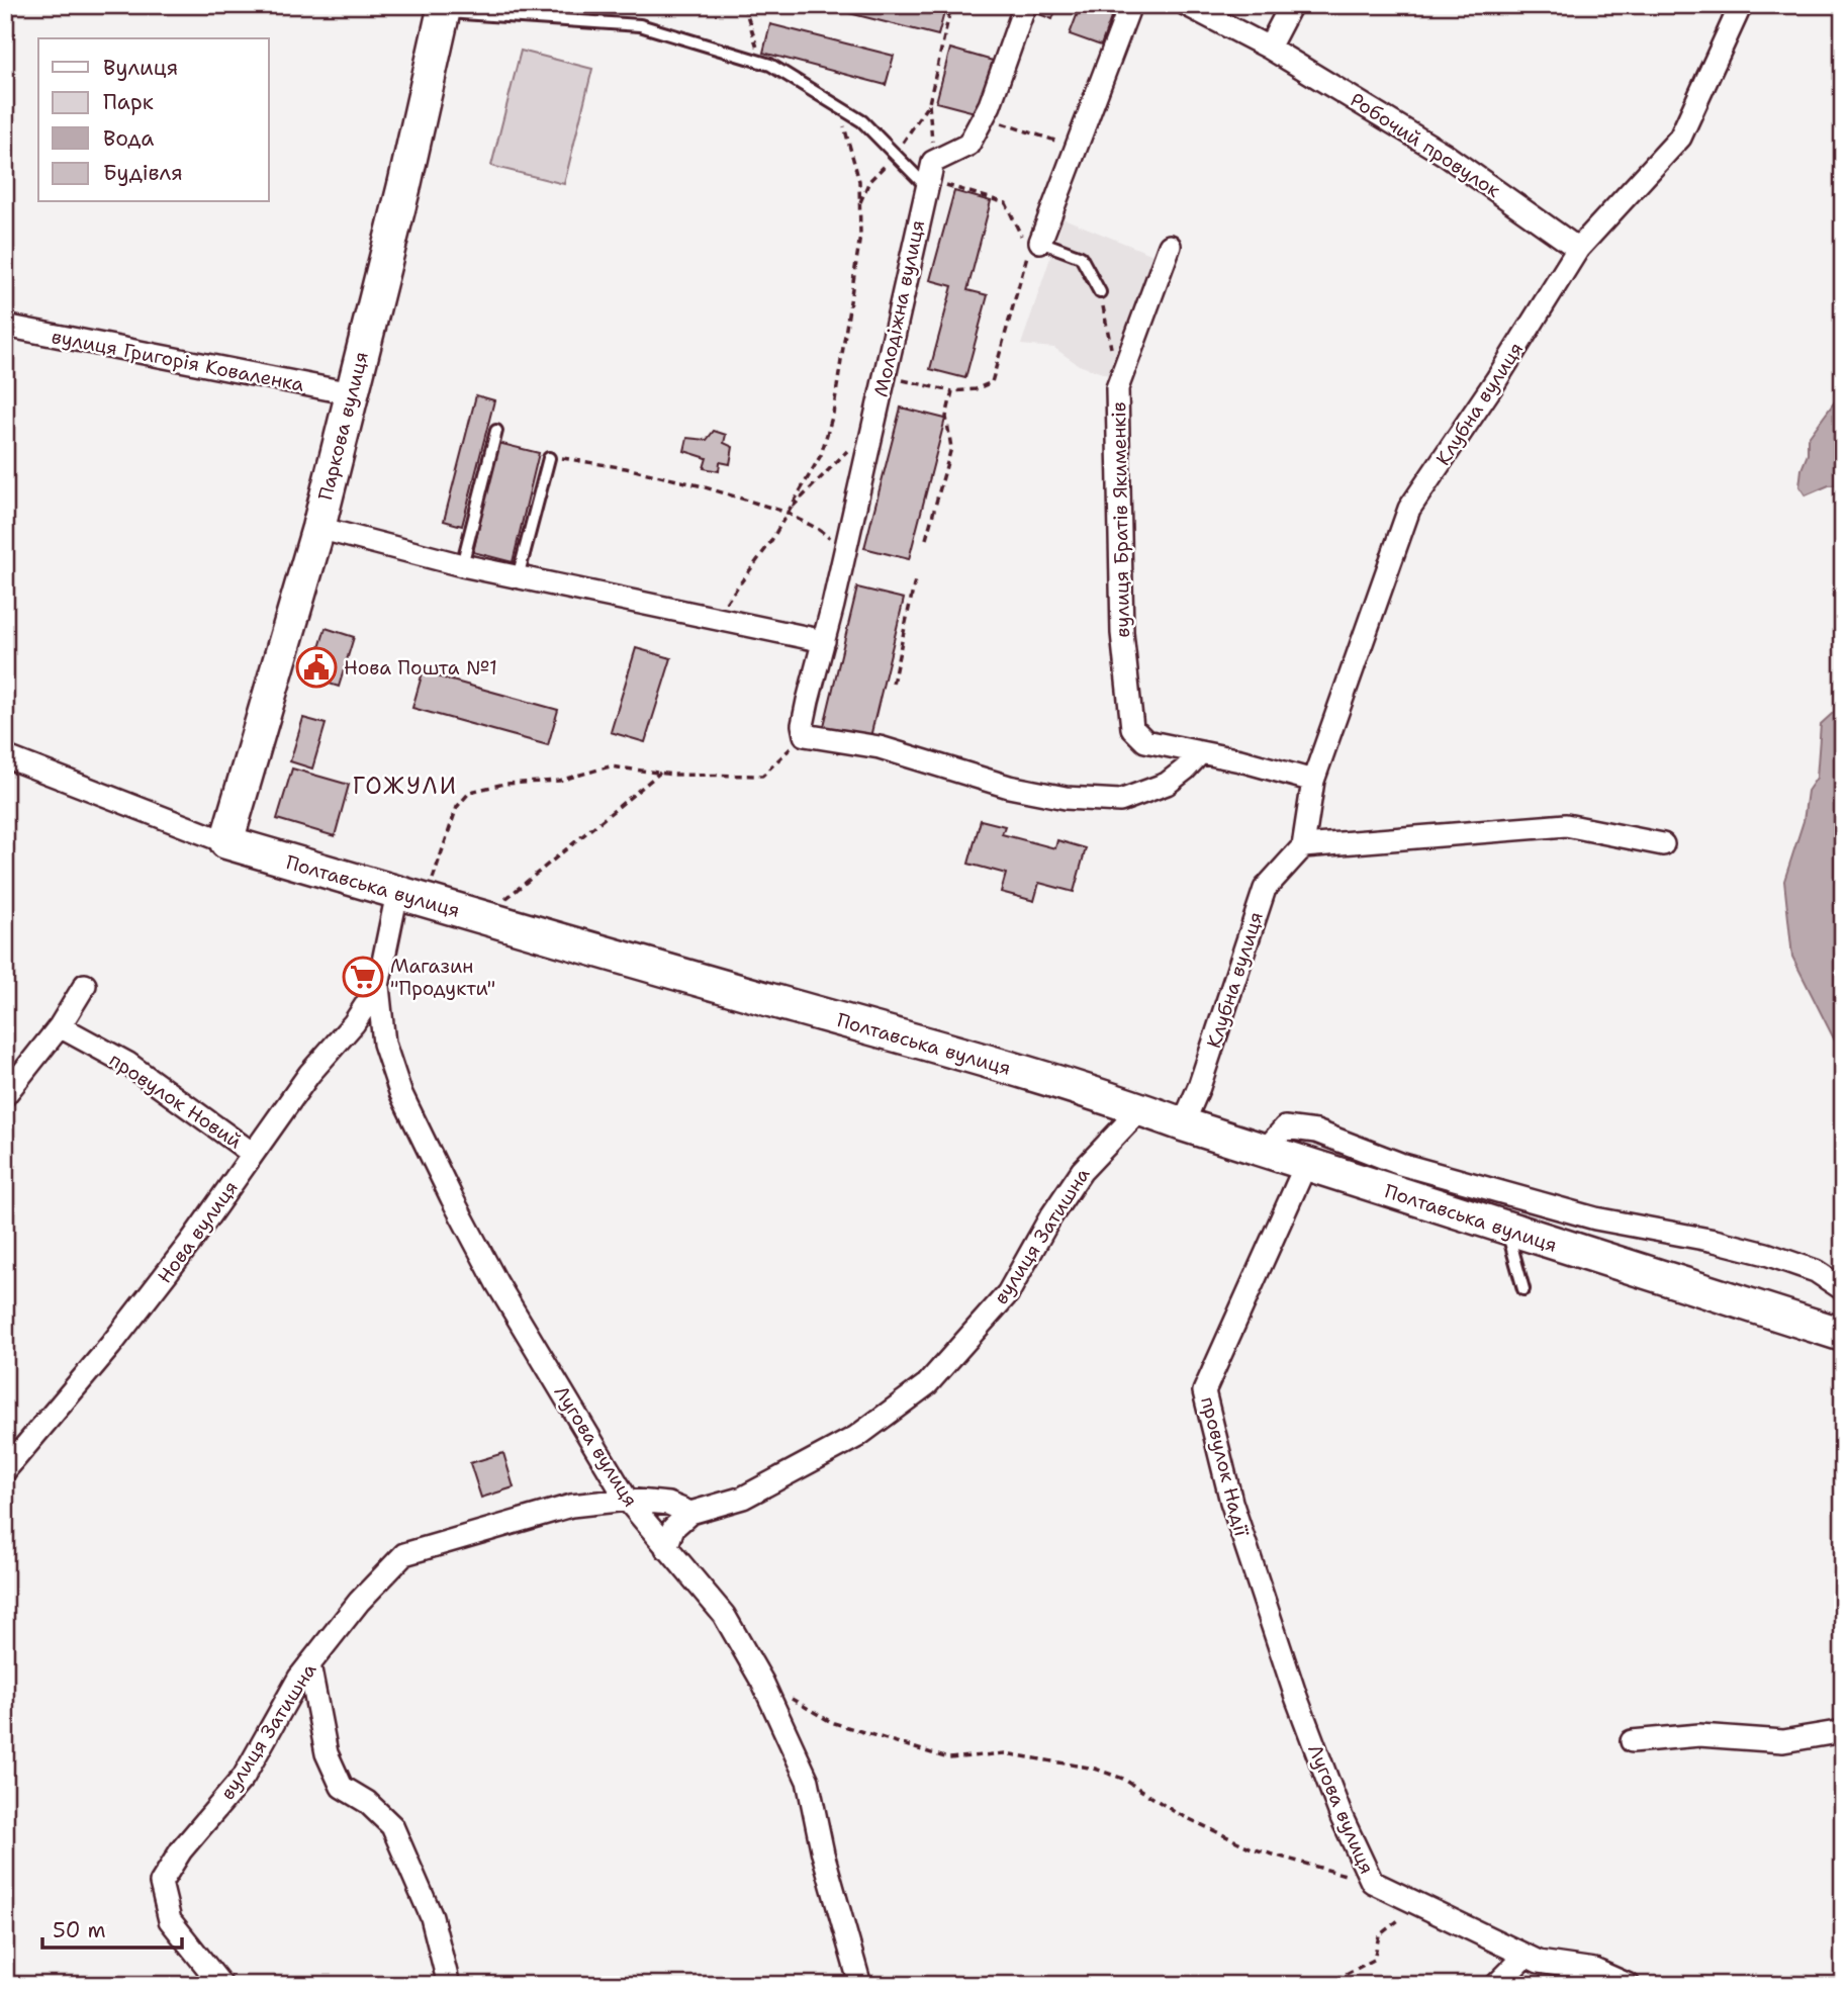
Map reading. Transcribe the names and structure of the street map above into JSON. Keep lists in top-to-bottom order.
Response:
{
  "streets": {
    "street": [
      "Робочий провулок",
      "Молодіжна вулиця",
      "вулиця Григорія Коваленка",
      "Клубна вулиця",
      "Паркова вулиця",
      "вулиця Братів Якименків",
      "Полтавська вулиця",
      "провулок Новий",
      "Нова вулиця",
      "вулиця Затишна",
      "Лугова вулиця",
      "провулок Надії"
    ]
  },
  "crossings": [
    ["Робочий провулок", "Клубна вулиця"],
    ["вулиця Григорія Коваленка", "Паркова вулиця"],
    ["Клубна вулиця", "вулиця Братів Якименків"],
    ["Клубна вулиця", "Полтавська вулиця"],
    ["Паркова вулиця", "Полтавська вулиця"],
    ["Полтавська вулиця", "вулиця Затишна"],
    ["Полтавська вулиця", "Лугова вулиця"],
    ["Полтавська вулиця", "провулок Надії"],
    ["провулок Новий", "Нова вулиця"],
    ["Нова вулиця", "Лугова вулиця"],
    ["вулиця Затишна", "Лугова вулиця"],
    ["Лугова вулиця", "провулок Надії"]
  ],
  "districts": ["ГОЖУЛИ"],
  "places": {
    "public building": ["Нова Пошта №1"],
    "supermarket": ["Магазин \"Продукти\""]
  },
  "legend": [
    "Вулиця",
    "Парк",
    "Вода",
    "Будівля"
  ],
  "scale_bar": "50 m"
}
